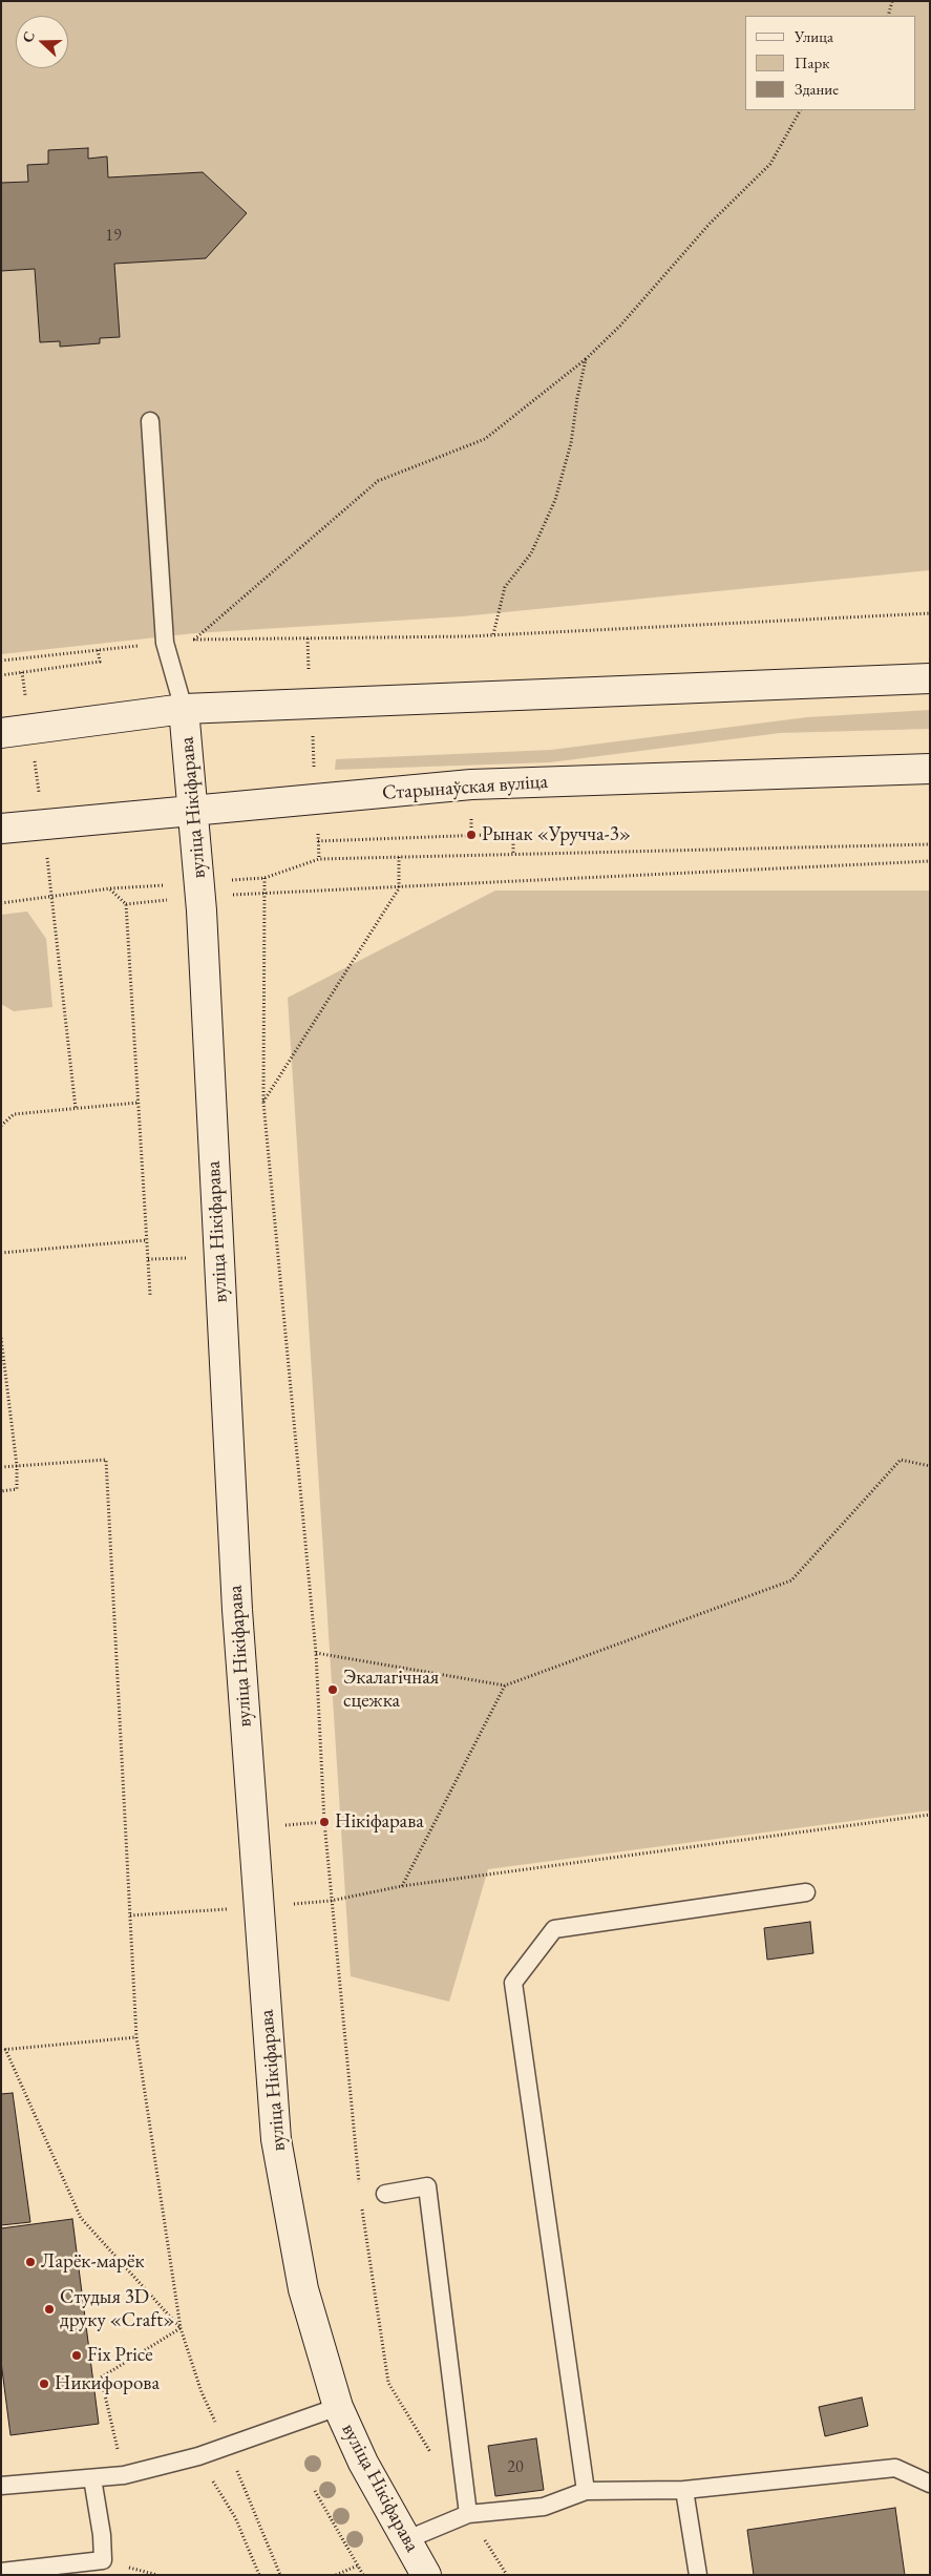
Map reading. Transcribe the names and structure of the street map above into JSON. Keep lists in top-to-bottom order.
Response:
{
  "streets": {
    "main road": ["Старынаўская вуліца", "вуліца Нікіфарава"]
  },
  "crossings": [
    ["Старынаўская вуліца", "вуліца Нікіфарава"]
  ],
  "places": [
    "Рынак «Уручча-3»",
    "Экалагічная сцежка",
    "Нікіфарава",
    "Ларёк-марёк",
    "Студыя 3D друку «Craft»",
    "Fix Price",
    "Никифорова"
  ],
  "house_numbers": ["19", "20"],
  "legend": ["Улица", "Парк", "Здание"],
  "north": "left"
}
